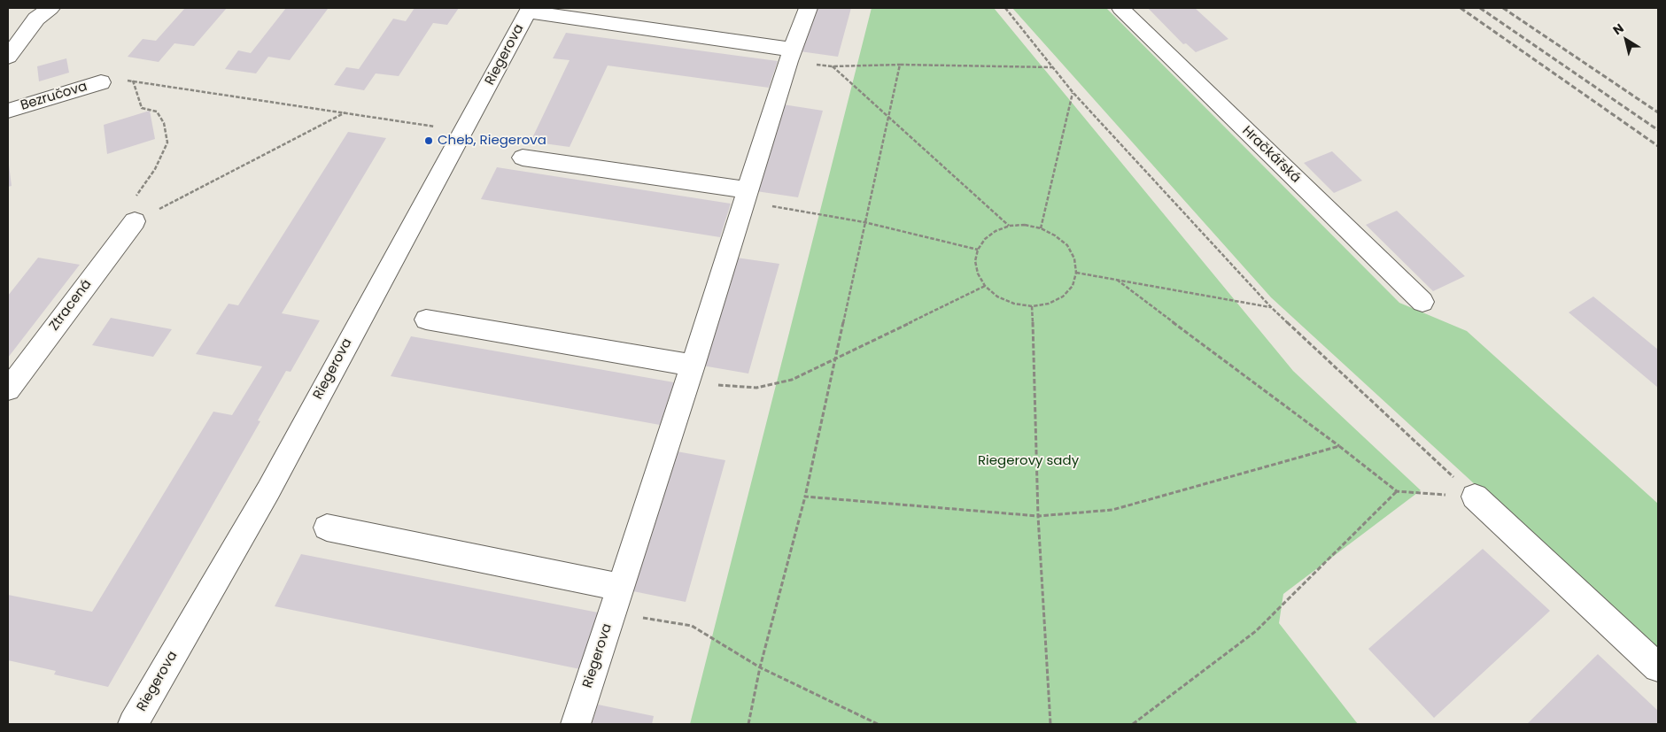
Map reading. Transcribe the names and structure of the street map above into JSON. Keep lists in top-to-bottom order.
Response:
{
  "streets": {
    "street": [
      "Riegerova",
      "Bezručova",
      "Hračkářská",
      "Ztracená"
    ]
  },
  "parks": ["Riegerovy sady"],
  "places": ["Cheb, Riegerova"],
  "north": "top left"
}
